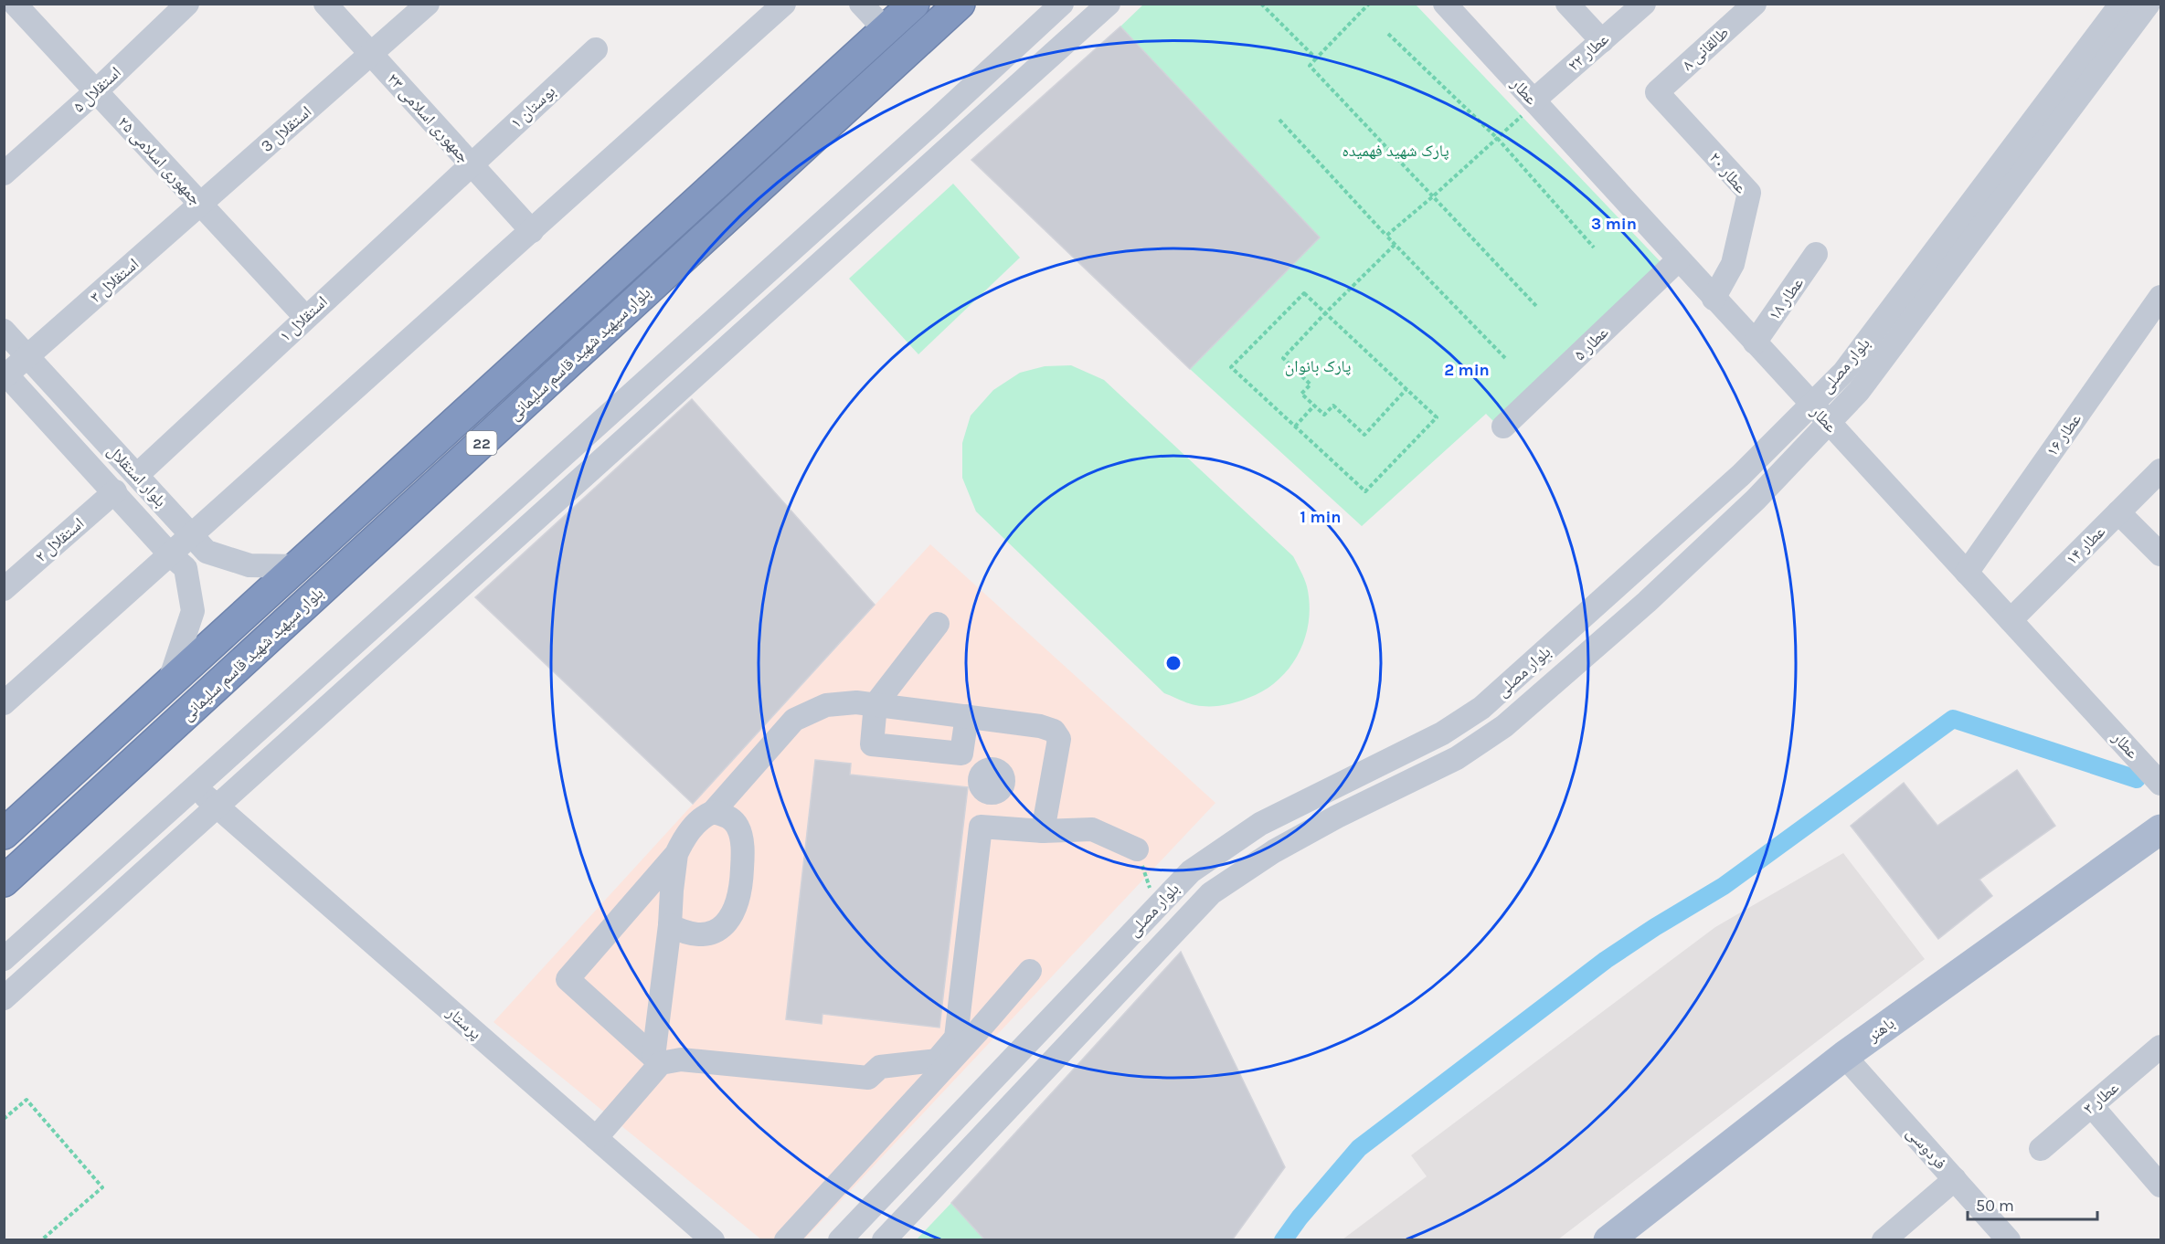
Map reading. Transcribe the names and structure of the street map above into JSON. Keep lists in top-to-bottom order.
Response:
{
  "streets": {
    "highway": ["بلوار سپهبد شهید قاسم سلیمانی", "22"],
    "main road": ["باهنر"],
    "street": [
      "طالقانی ۸",
      "عطار ۲۲",
      "استقلال ۵",
      "عطار",
      "بوستان ۱",
      "جمهوری اسلامی ۲۳",
      "استقلال 3",
      "جمهوری اسلامی ۲۵",
      "عطار ۲۰",
      "استقلال ۳",
      "عطار ۱۸",
      "استقلال ۱",
      "عطار ۵",
      "بلوار مصلی",
      "عطار ۱۶",
      "بلوار استقلال",
      "استقلال ۲",
      "عطار ۱۴",
      "پرستار",
      "عطار ۳",
      "فردوسی"
    ]
  },
  "crossings": [
    ["طالقانی ۸", "عطار ۲۰"],
    ["عطار ۲۲", "عطار"],
    ["استقلال ۵", "جمهوری اسلامی ۲۵"],
    ["عطار", "عطار ۲۰"],
    ["عطار", "عطار ۱۸"],
    ["عطار", "عطار ۵"],
    ["عطار", "بلوار مصلی"],
    ["عطار", "عطار ۱۶"],
    ["عطار", "عطار ۱۴"],
    ["بوستان ۱", "جمهوری اسلامی ۲۳"],
    ["بوستان ۱", "استقلال ۱"],
    ["جمهوری اسلامی ۲۳", "استقلال 3"],
    ["جمهوری اسلامی ۲۳", "استقلال ۱"],
    ["استقلال 3", "جمهوری اسلامی ۲۵"],
    ["استقلال 3", "استقلال ۳"],
    ["جمهوری اسلامی ۲۵", "استقلال ۳"],
    ["جمهوری اسلامی ۲۵", "استقلال ۱"],
    ["استقلال ۳", "بلوار استقلال"],
    ["استقلال ۱", "بلوار استقلال"],
    ["بلوار سپهبد شهید قاسم سلیمانی", "بلوار استقلال"],
    ["بلوار استقلال", "استقلال ۲"],
    ["باهنر", "فردوسی"]
  ],
  "parks": ["پارک شهید فهمیده", "پارک بانوان"],
  "scale_bar": "50 m",
  "rings": ["3 min", "2 min", "1 min"]
}
